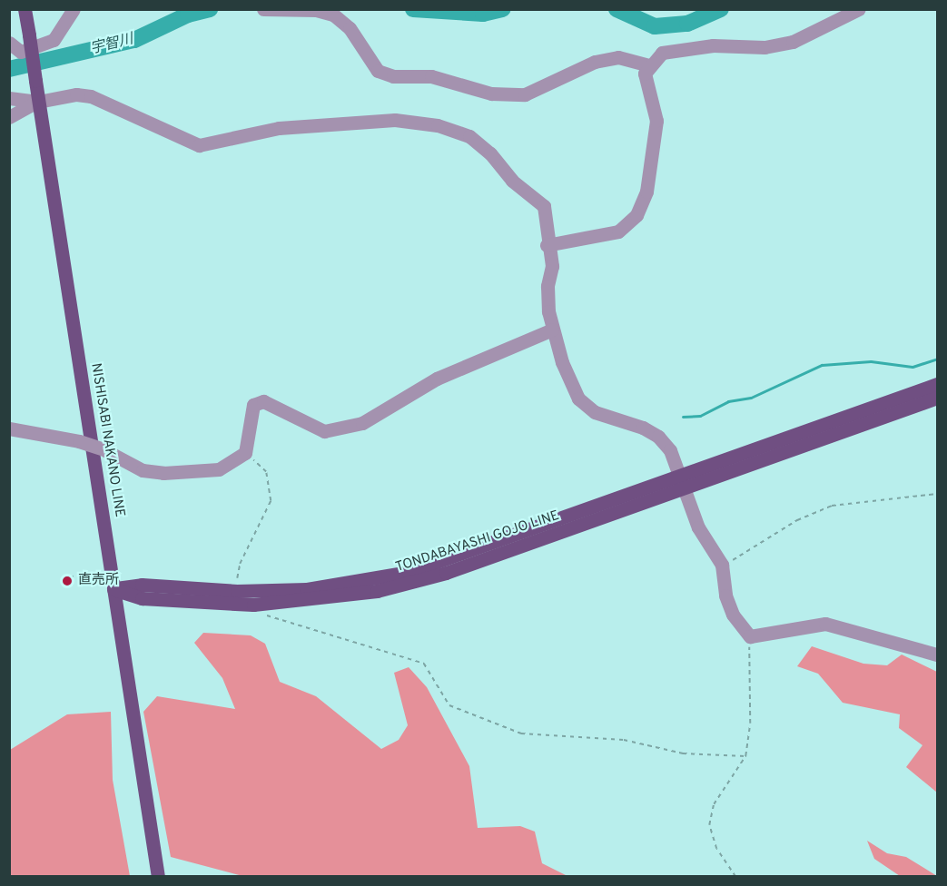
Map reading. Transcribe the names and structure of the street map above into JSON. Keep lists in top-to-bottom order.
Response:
{
  "streets": {
    "main road": ["NISHISABI NAKANO LINE", "TONDABAYASHI GOJO LINE"]
  },
  "crossings": [
    ["NISHISABI NAKANO LINE", "TONDABAYASHI GOJO LINE"]
  ],
  "water": ["宇智川"],
  "places": ["直売所"]
}
